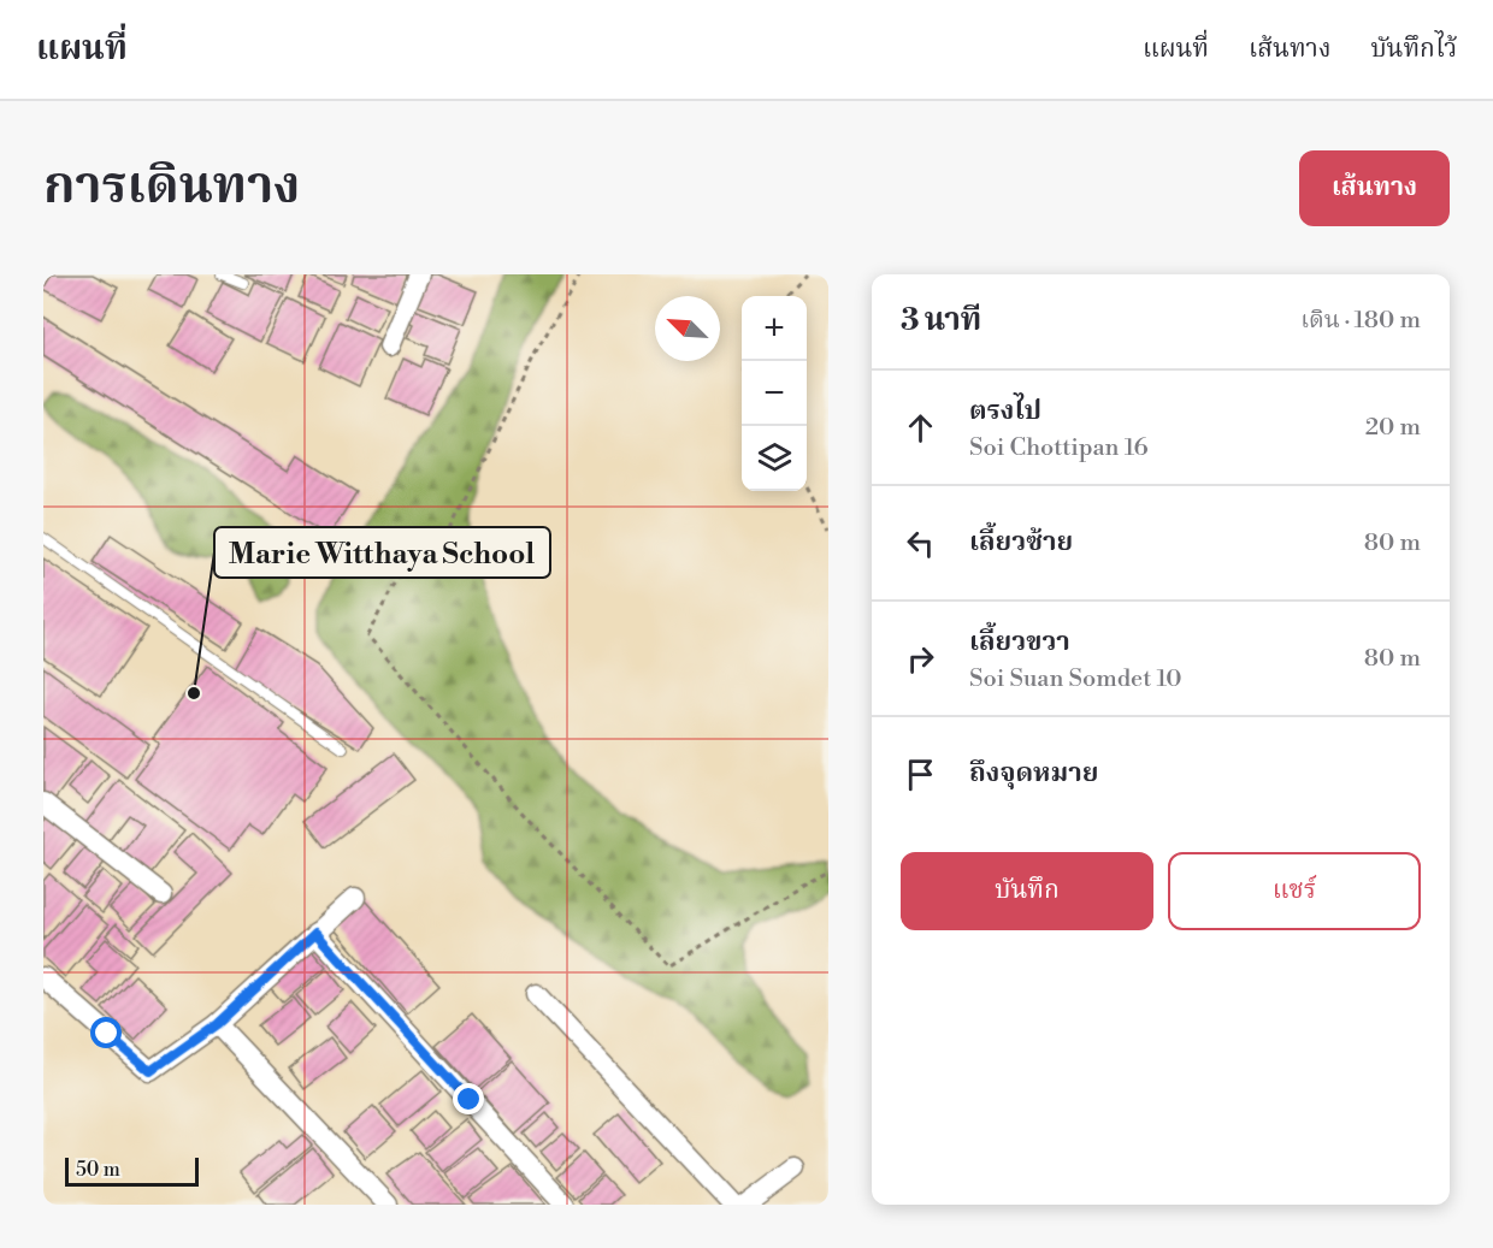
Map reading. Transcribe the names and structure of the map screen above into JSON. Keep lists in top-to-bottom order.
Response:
{
  "places": ["Marie Witthaya School"],
  "scale_bar": "50 m",
  "north": "top left",
  "page": {
    "header": "แผนที่",
    "nav": ["แผนที่", "เส้นทาง", "บันทึกไว้"],
    "title": "การเดินทาง",
    "buttons": [
      "เส้นทาง",
      ["บันทึก", "แชร์"]
    ],
    "heading": ["3 นาที", "เดิน · 180 m"],
    "map_buttons": ["+", "−"],
    "list": [
      ["ตรงไป", "Soi Chottipan 16", "20 m"],
      ["เลี้ยวซ้าย", "80 m"],
      ["เลี้ยวขวา", "Soi Suan Somdet 10", "80 m"],
      "ถึงจุดหมาย"
    ],
    "scale": "50 m"
  }
}
